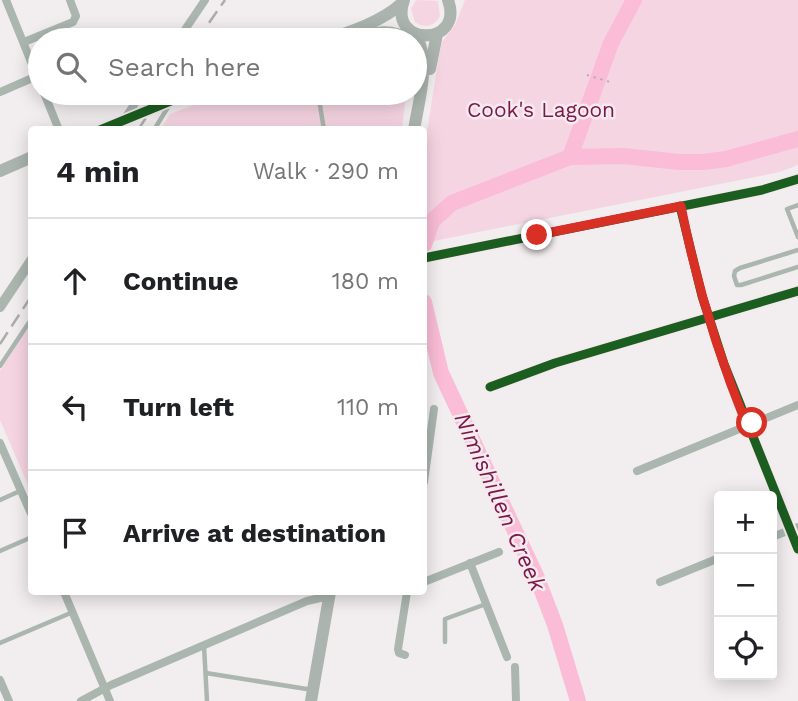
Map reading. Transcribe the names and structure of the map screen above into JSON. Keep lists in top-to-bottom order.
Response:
{
  "water": ["Nimishillen Creek"],
  "parks": ["Cook's Lagoon"],
  "page": {
    "search": "Search here",
    "heading": ["4 min", "Walk · 290 m"],
    "list": [
      ["Continue", "180 m"],
      ["Turn left", "110 m"],
      "Arrive at destination"
    ],
    "map_buttons": ["+", "−"]
  }
}
